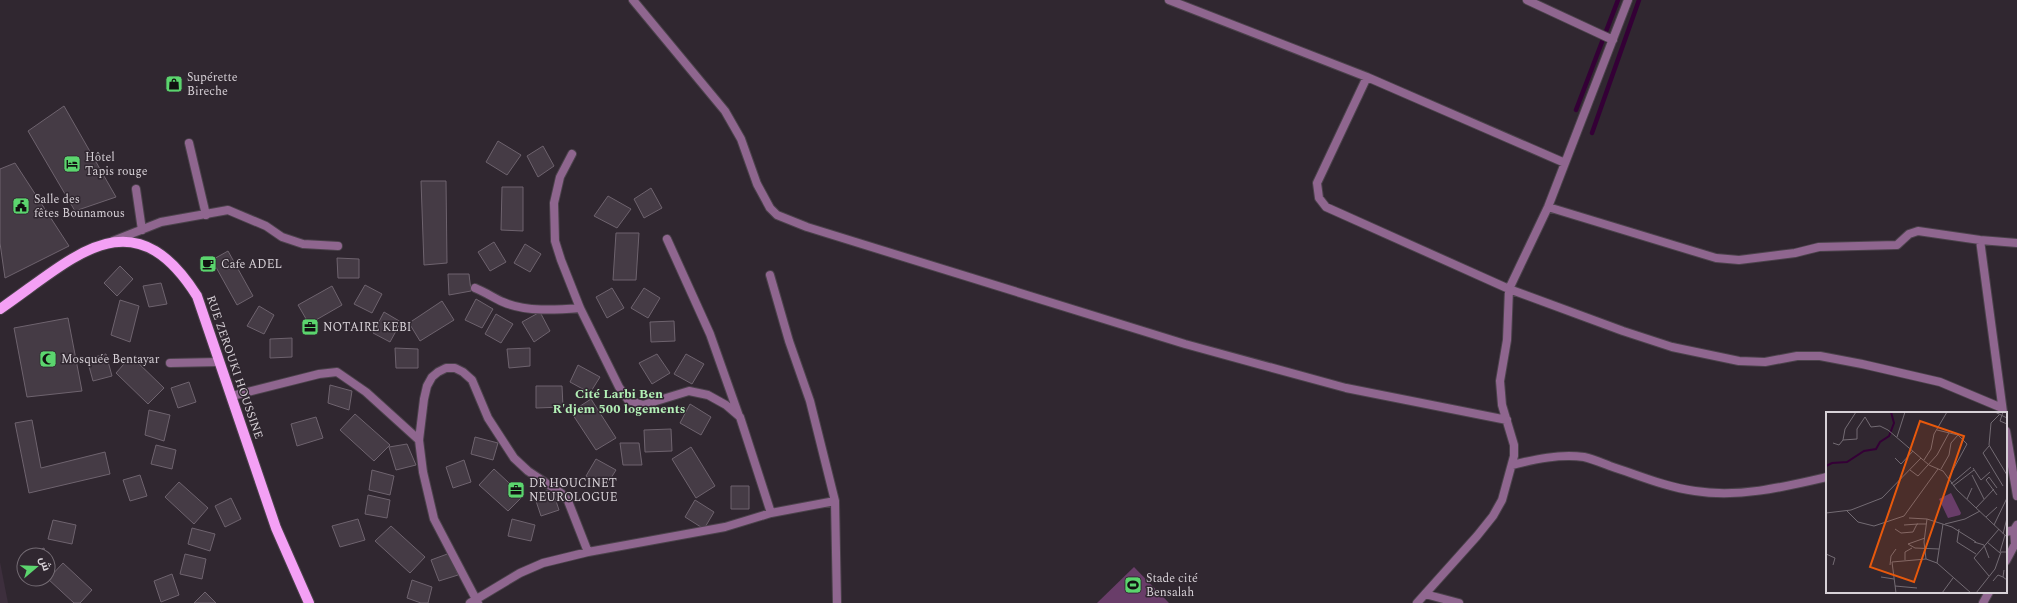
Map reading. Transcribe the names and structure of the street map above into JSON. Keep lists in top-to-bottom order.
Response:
{
  "streets": {
    "main road": ["RUE ZEROUKI HOUSSINE"]
  },
  "districts": ["Cité Larbi Ben R'djem 500 logements"],
  "places": {
    "shop": ["Supérette Bireche"],
    "hotel": ["Hôtel Tapis rouge"],
    "public building": ["Salle des fêtes Bounamous"],
    "cafe": ["Cafe ADEL"],
    "office": ["NOTAIRE KEBI", "DR HOUCINET NEUROLOGUE"],
    "mosque": ["Mosquée Bentayar"],
    "sports": ["Stade cité Bensalah"]
  },
  "north": "right"
}
